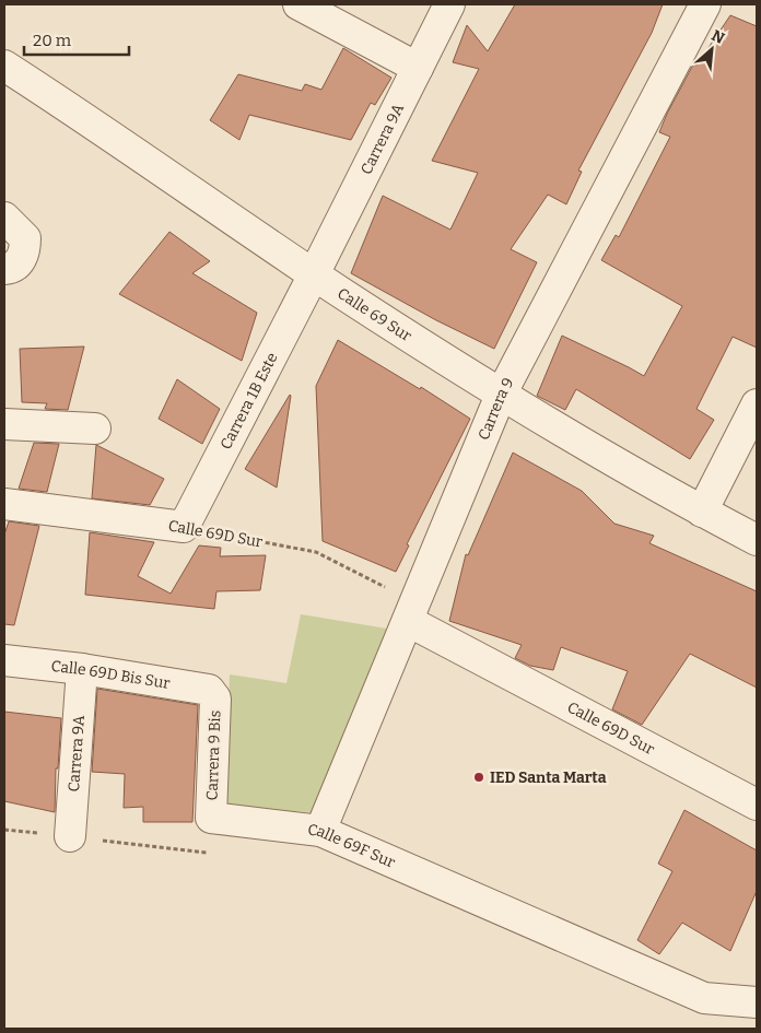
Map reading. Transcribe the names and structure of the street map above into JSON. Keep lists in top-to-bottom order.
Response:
{
  "streets": {
    "street": [
      "Carrera 9A",
      "Calle 69 Sur",
      "Carrera 1B Este",
      "Carrera 9",
      "Calle 69D Sur",
      "Calle 69D Bis Sur",
      "Carrera 9 Bis",
      "Calle 69F Sur"
    ]
  },
  "crossings": [
    ["Carrera 9A", "Calle 69 Sur"],
    ["Carrera 9A", "Carrera 1B Este"],
    ["Carrera 9A", "Calle 69D Bis Sur"],
    ["Calle 69 Sur", "Carrera 1B Este"],
    ["Calle 69 Sur", "Carrera 9"],
    ["Carrera 1B Este", "Calle 69D Sur"],
    ["Carrera 9", "Calle 69D Sur"],
    ["Carrera 9", "Calle 69F Sur"],
    ["Calle 69D Bis Sur", "Carrera 9 Bis"],
    ["Carrera 9 Bis", "Calle 69F Sur"]
  ],
  "places": ["IED Santa Marta"],
  "scale_bar": "20 m",
  "north": "top right"
}
